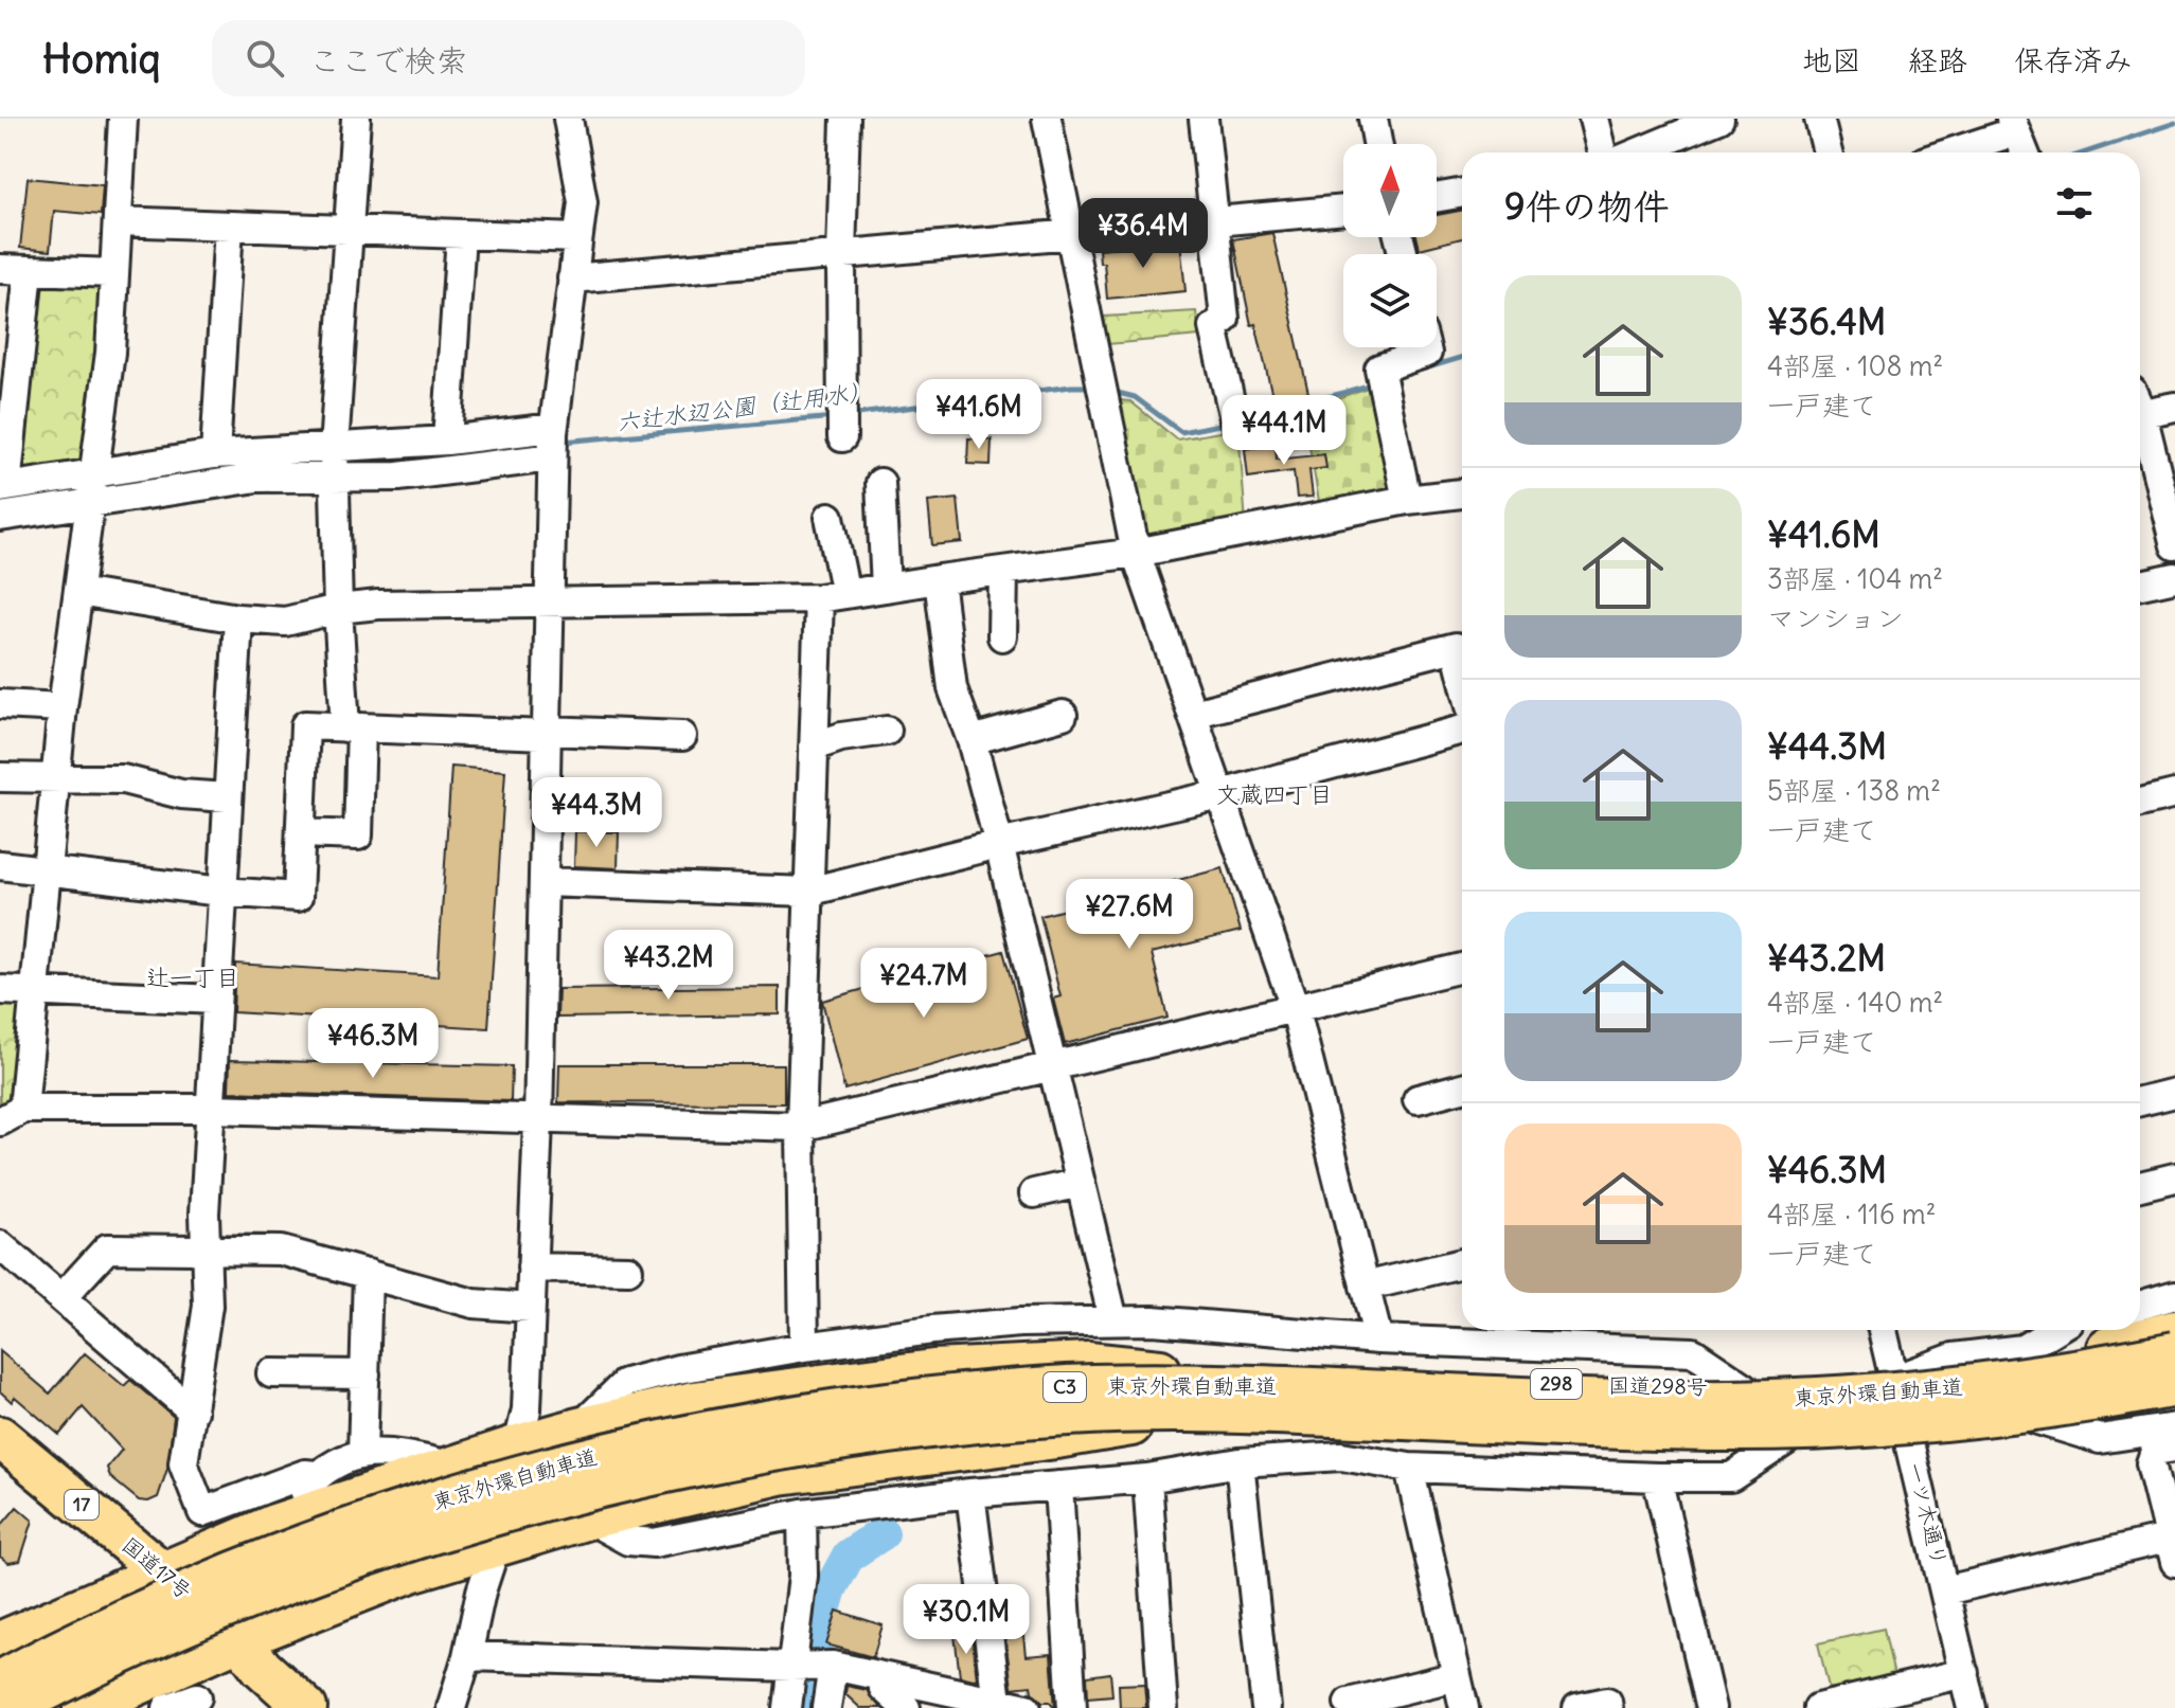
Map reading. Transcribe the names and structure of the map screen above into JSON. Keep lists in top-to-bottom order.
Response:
{
  "streets": {
    "highway": [
      "298",
      "東京外環自動車道",
      "国道298号",
      "C3",
      "17",
      "国道17号"
    ],
    "street": ["一ツ木通り"]
  },
  "crossings": [
    ["国道298号", "一ツ木通り"]
  ],
  "districts": ["文蔵四丁目", "辻一丁目"],
  "water": ["六辻水辺公園（辻用水）"],
  "north": "top",
  "page": {
    "header": "Homiq",
    "search": "ここで検索",
    "nav": ["地図", "経路", "保存済み"],
    "heading": "9件の物件",
    "price": [
      "¥36.4M",
      "¥41.6M",
      "¥44.1M",
      "¥44.3M",
      "¥27.6M",
      "¥43.2M",
      "¥24.7M",
      "¥46.3M",
      "¥30.1M"
    ],
    "list": [
      {
        "name": "¥36.4M",
        "note": "4部屋 · 108 m² · 一戸建て"
      },
      {
        "name": "¥41.6M",
        "note": "3部屋 · 104 m² · マンション"
      },
      {
        "name": "¥44.3M",
        "note": "5部屋 · 138 m² · 一戸建て"
      },
      {
        "name": "¥43.2M",
        "note": "4部屋 · 140 m² · 一戸建て"
      },
      {
        "name": "¥46.3M",
        "note": "4部屋 · 116 m² · 一戸建て"
      }
    ]
  }
}
